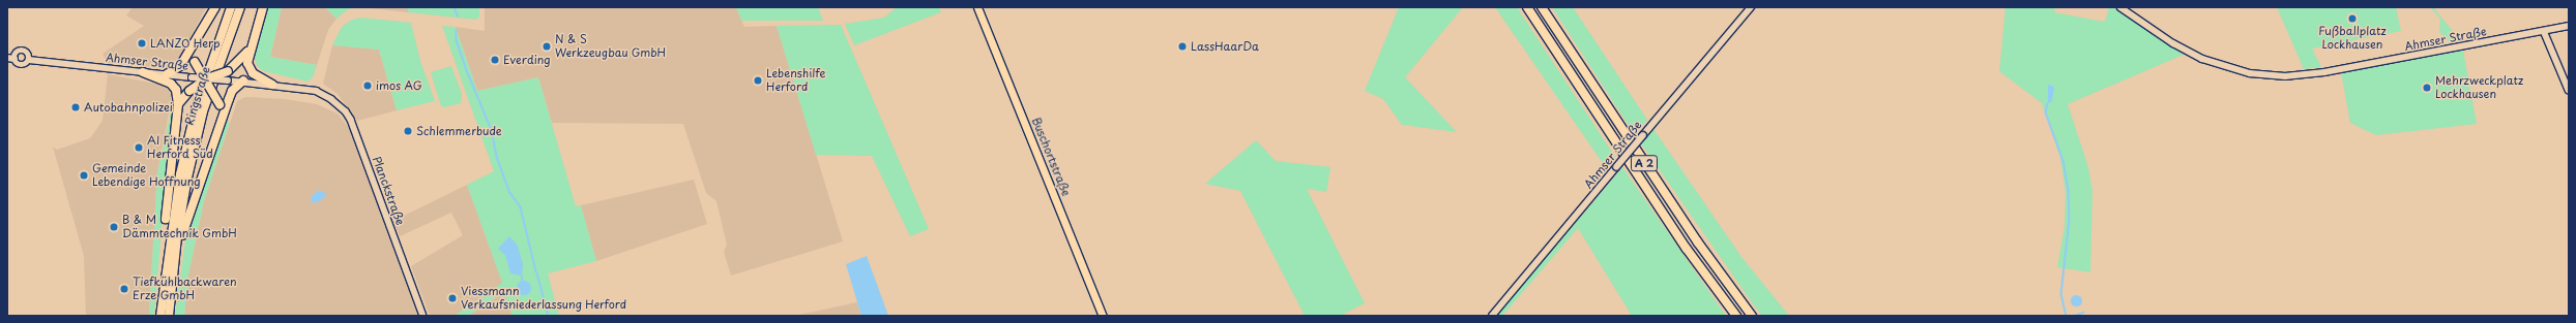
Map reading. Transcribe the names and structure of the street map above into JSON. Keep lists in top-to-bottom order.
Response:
{
  "streets": {
    "highway": ["Ringstraße", "A 2"],
    "main road": ["Buschortstraße"],
    "street": ["Ahmser Straße", "Planckstraße"]
  },
  "places": [
    "Fußballplatz Lockhausen",
    "LANZO Herp",
    "N & S Werkzeugbau GmbH",
    "LassHaarDa",
    "Everding",
    "Lebenshilfe Herford",
    "imos AG",
    "Mehrzweckplatz Lockhausen",
    "Autobahnpolizei",
    "Schlemmerbude",
    "AI Fitness Herford Süd",
    "Gemeinde Lebendige Hoffnung",
    "B & M Dämmtechnik GmbH",
    "Tiefkühlbackwaren Erze GmbH",
    "Viessmann Verkaufsniederlassung Herford"
  ]
}
